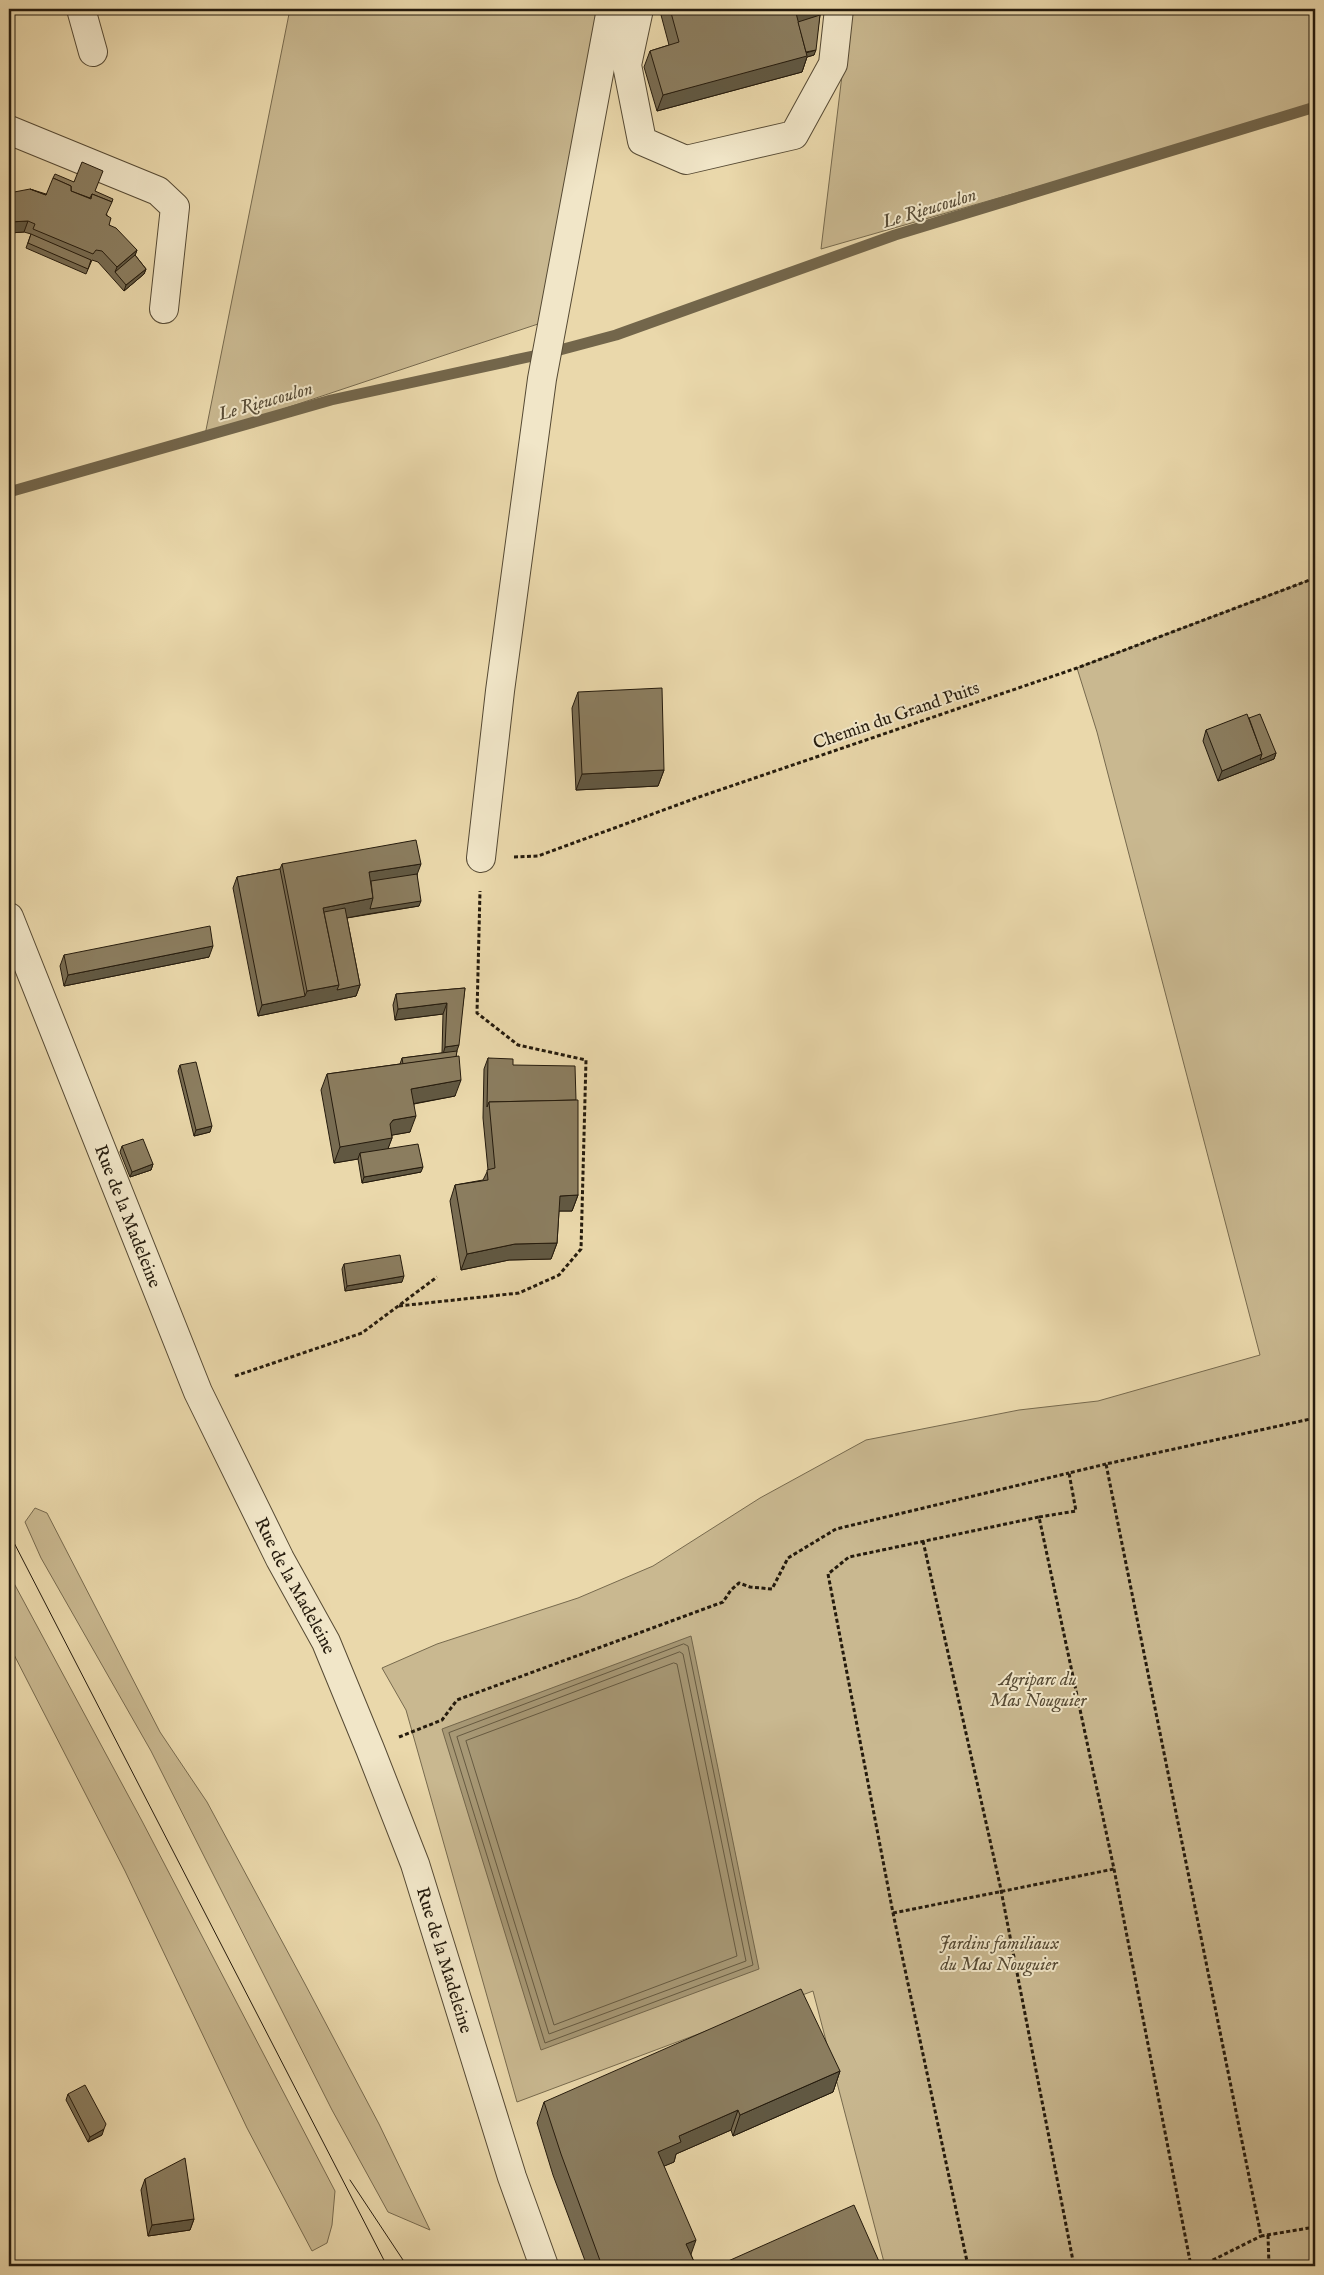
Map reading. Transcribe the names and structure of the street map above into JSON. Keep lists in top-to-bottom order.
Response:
{
  "streets": {
    "street": ["Rue de la Madeleine"],
    "path": ["Chemin du Grand Puits"]
  },
  "water": ["Le Rieucoulon"],
  "parks": ["Agriparc du Mas Nouguier", "Jardins familiaux du Mas Nouguier"]
}
